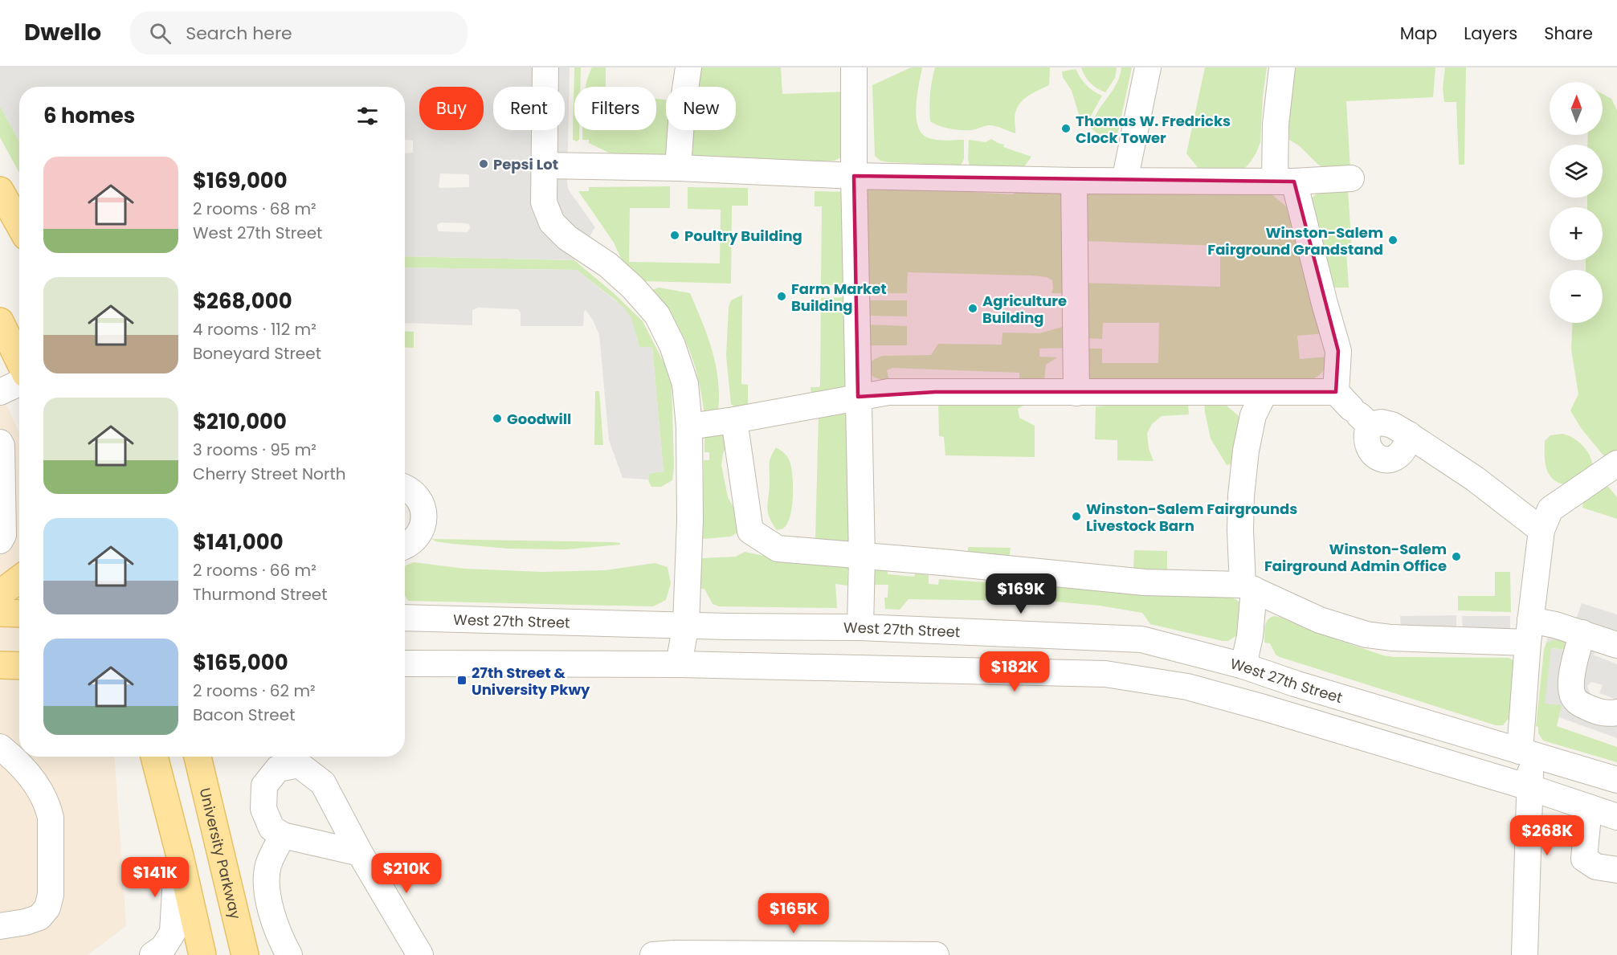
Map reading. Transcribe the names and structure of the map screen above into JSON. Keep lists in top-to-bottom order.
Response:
{
  "streets": {
    "main road": ["University Parkway"],
    "street": ["West 27th Street"]
  },
  "places": {
    "other": [
      "Thomas W. Fredricks Clock Tower",
      "Pepsi Lot",
      "Poultry Building",
      "Winston-Salem Fairground Grandstand",
      "Farm Market Building",
      "Agriculture Building",
      "Goodwill",
      "Winston-Salem Fairgrounds Livestock Barn",
      "Winston-Salem Fairground Admin Office"
    ],
    "transit": ["27th Street & University Pkwy"]
  },
  "north": "top",
  "page": {
    "header": "Dwello",
    "search": "Search here",
    "nav": ["Map", "Layers", "Share"],
    "map_buttons": ["+", "−"],
    "chip": [
      "Buy",
      "Rent",
      "Filters",
      "New"
    ],
    "heading": "6 homes",
    "list": [
      {
        "name": "$169,000",
        "note": "2 rooms · 68 m² · West 27th Street"
      },
      {
        "name": "$268,000",
        "note": "4 rooms · 112 m² · Boneyard Street"
      },
      {
        "name": "$210,000",
        "note": "3 rooms · 95 m² · Cherry Street North"
      },
      {
        "name": "$141,000",
        "note": "2 rooms · 66 m² · Thurmond Street"
      },
      {
        "name": "$165,000",
        "note": "2 rooms · 62 m² · Bacon Street"
      }
    ],
    "price": [
      "$169K",
      "$182K",
      "$268K",
      "$210K",
      "$141K",
      "$165K"
    ]
  }
}
